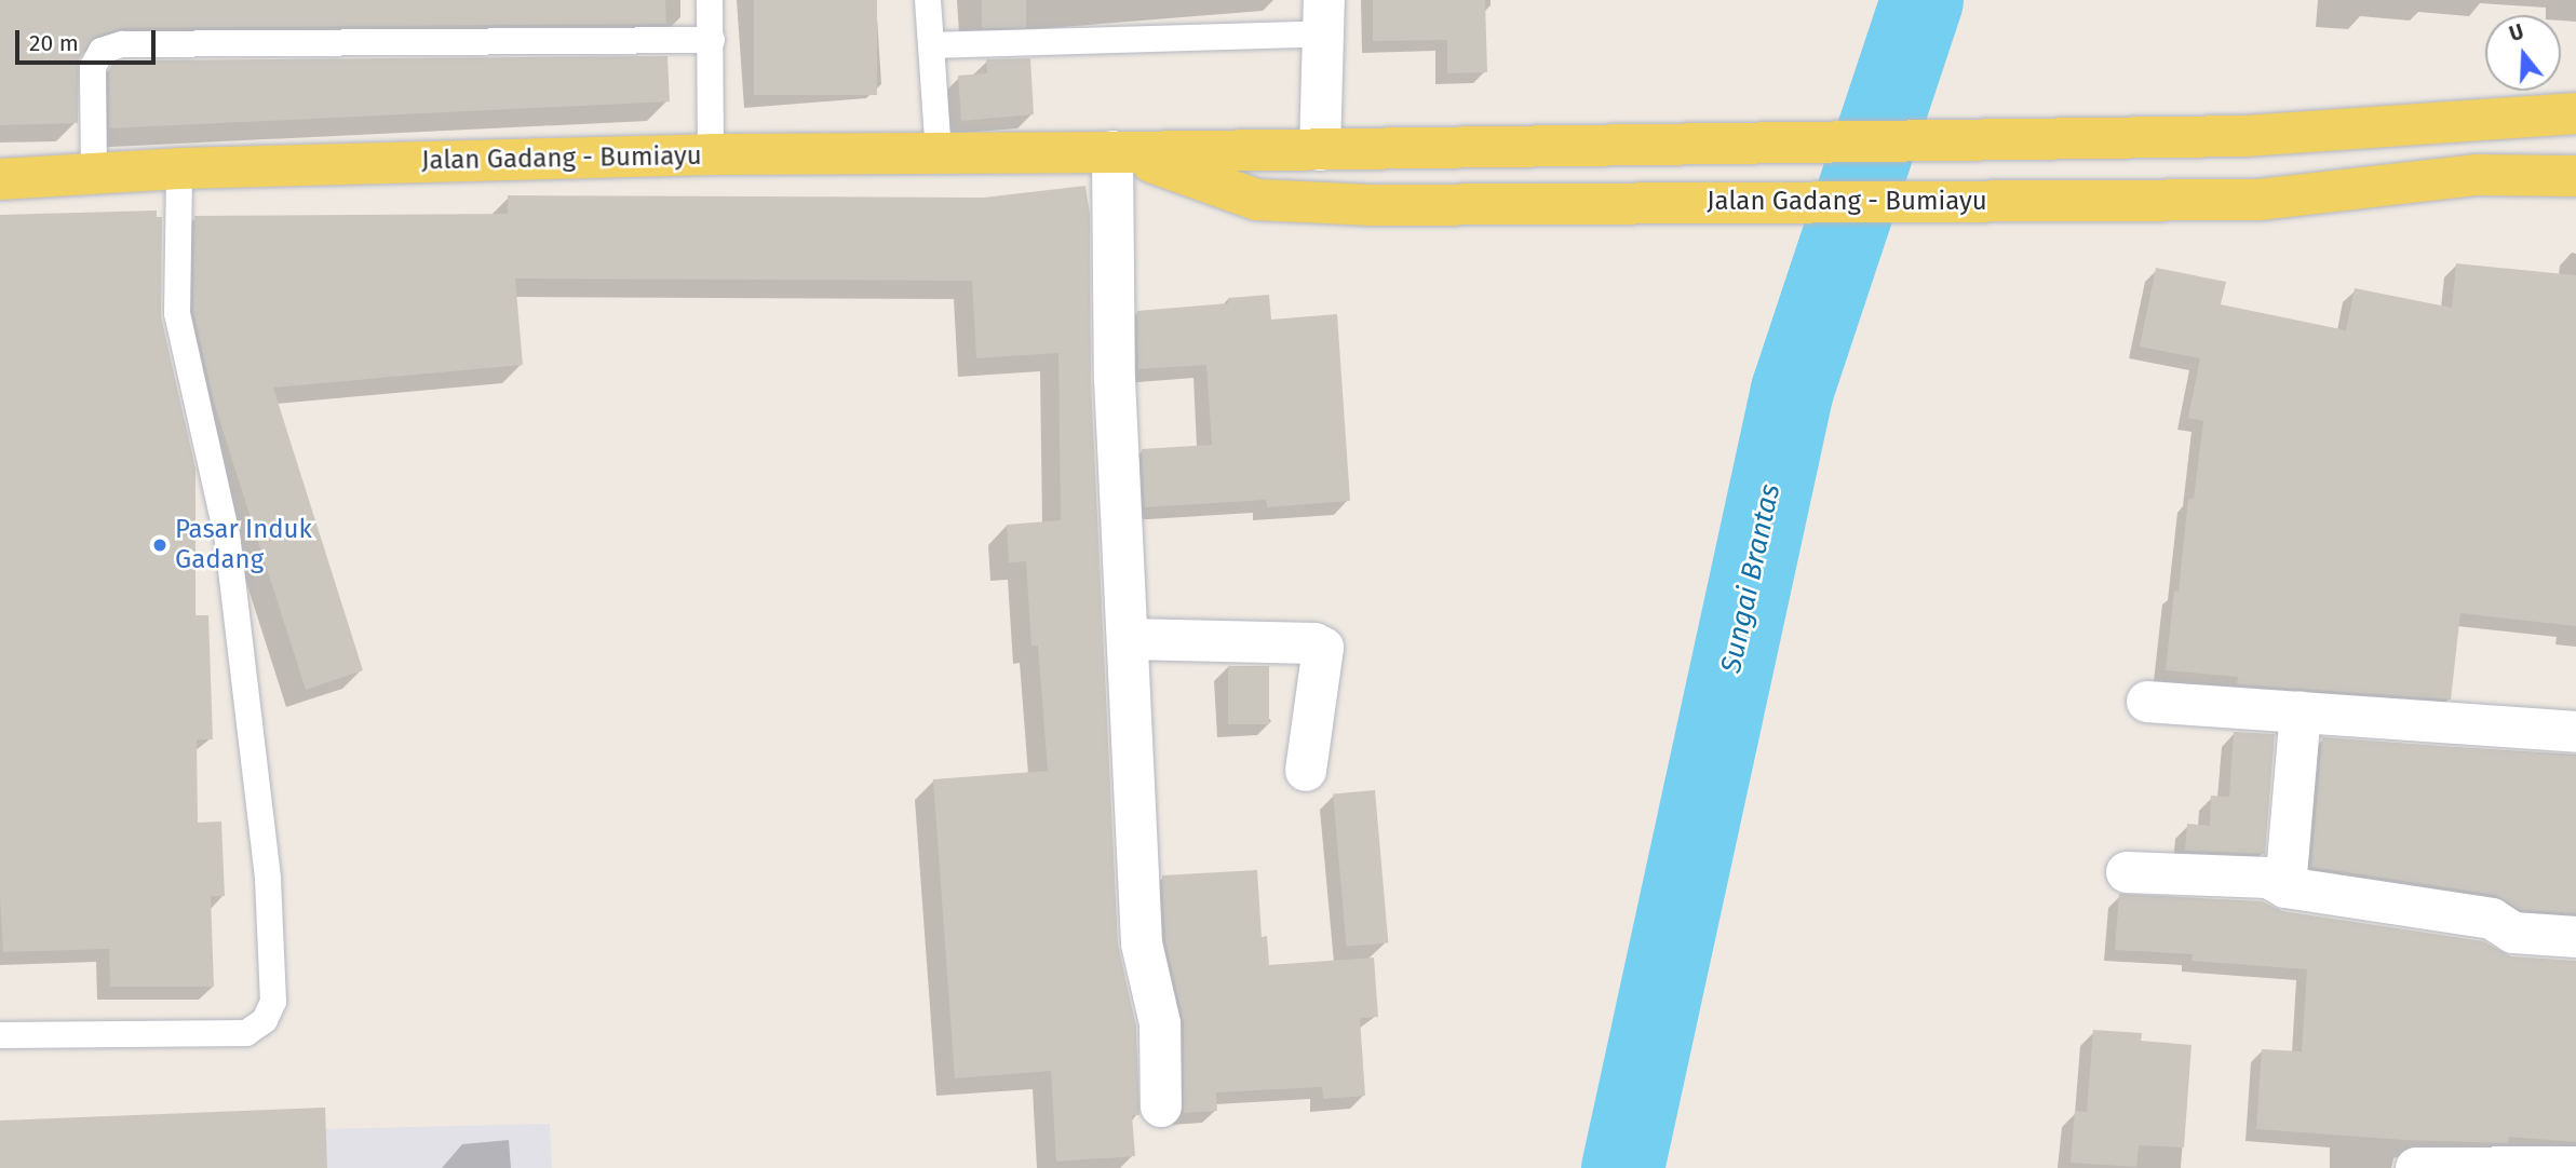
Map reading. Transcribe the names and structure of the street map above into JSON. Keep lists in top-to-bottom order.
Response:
{
  "streets": {
    "main road": ["Jalan Gadang - Bumiayu"]
  },
  "water": ["Sungai Brantas"],
  "places": ["Pasar Induk Gadang"],
  "scale_bar": "20 m",
  "north": "top"
}
